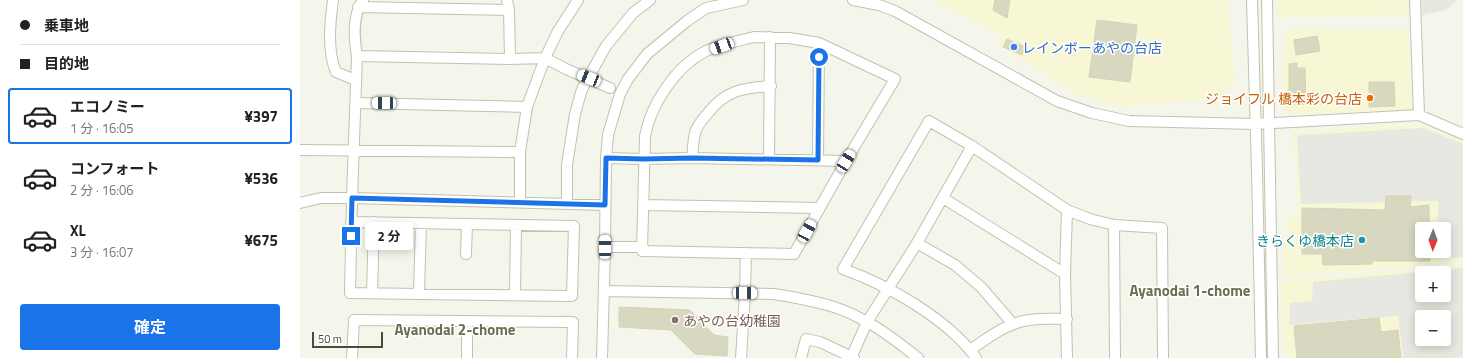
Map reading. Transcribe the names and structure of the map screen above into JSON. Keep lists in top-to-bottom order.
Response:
{
  "districts": ["Ayanodai 1-chome", "Ayanodai 2-chome"],
  "places": [
    "レインボーあやの台店",
    "ジョイフル 橋本彩の台店",
    "きらくゆ橋本店",
    "あやの台幼稚園"
  ],
  "scale_bar": "50 m",
  "north": "bottom",
  "page": {
    "banner": ["乗車地", "目的地"],
    "list": [
      {
        "name": "エコノミー",
        "note": "1 分 · 16:05",
        "value": "¥397"
      },
      {
        "name": "コンフォート",
        "note": "2 分 · 16:06",
        "value": "¥536"
      },
      {
        "name": "XL",
        "note": "3 分 · 16:07",
        "value": "¥675"
      }
    ],
    "map_buttons": ["+", "−"],
    "bubble": "2 分",
    "buttons": "確定",
    "scale": "50 m"
  }
}
